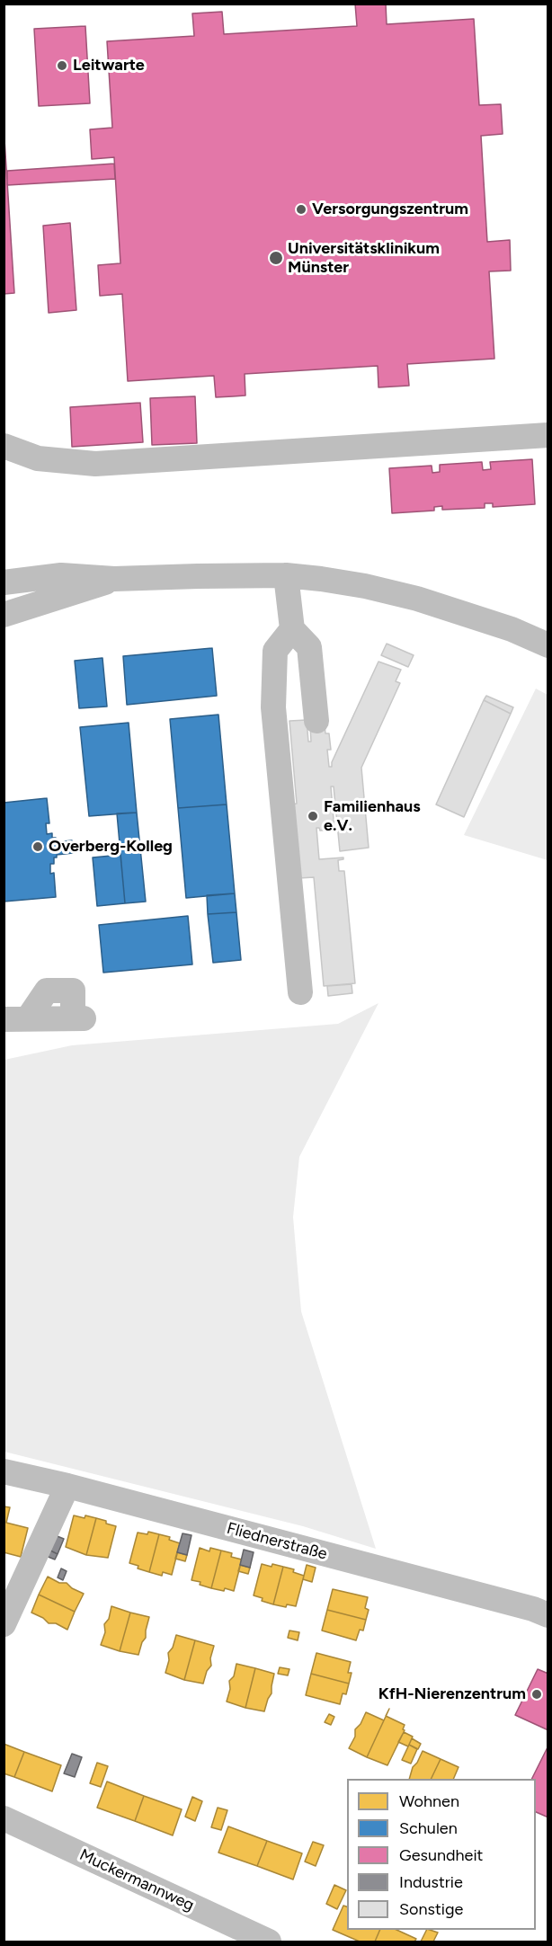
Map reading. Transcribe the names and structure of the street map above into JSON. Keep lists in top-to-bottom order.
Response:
{
  "streets": {
    "street": ["Fliednerstraße", "Muckermannweg"]
  },
  "places": [
    "Leitwarte",
    "Versorgungszentrum",
    "Universitätsklinikum Münster",
    "Familienhaus e.V.",
    "Overberg-Kolleg",
    "KfH-Nierenzentrum"
  ],
  "legend": [
    "Wohnen",
    "Schulen",
    "Gesundheit",
    "Industrie",
    "Sonstige"
  ]
}
